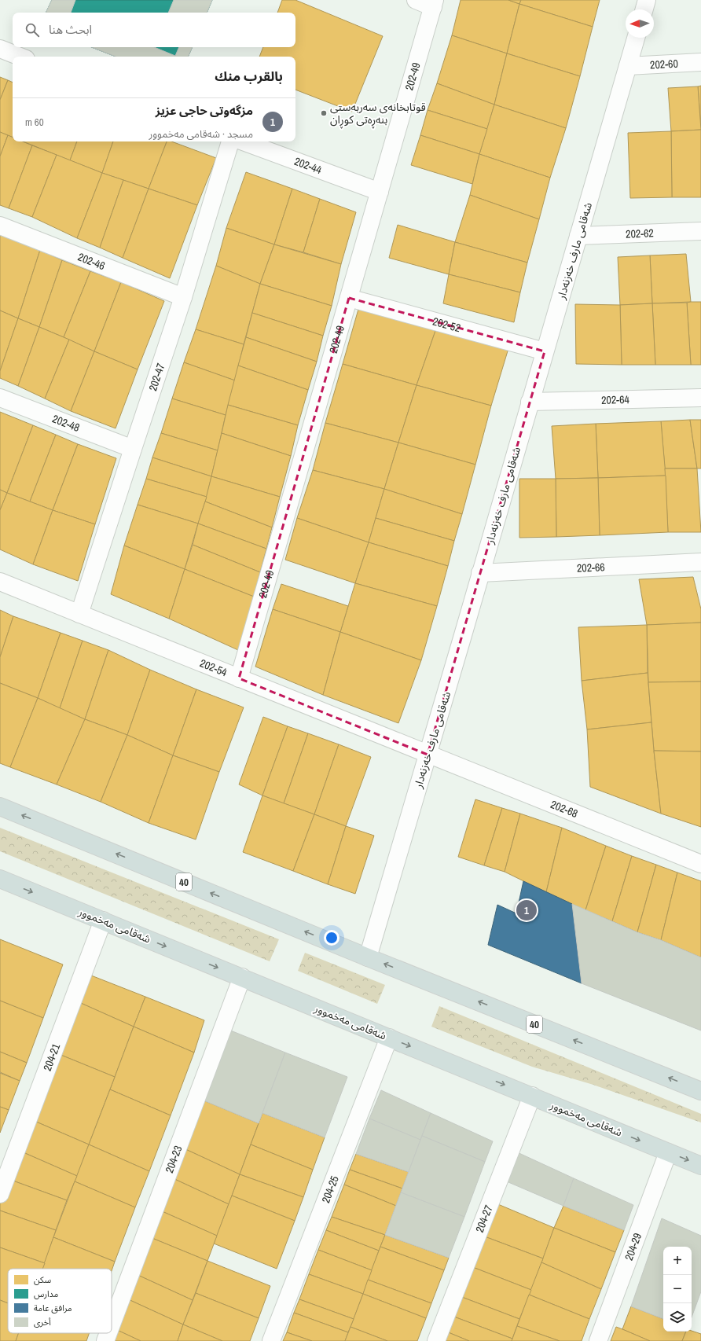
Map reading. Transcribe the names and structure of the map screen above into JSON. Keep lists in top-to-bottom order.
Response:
{
  "streets": {
    "highway": ["40", "شەقامی مەخموور"],
    "street": [
      "202-60",
      "202-49",
      "202-44",
      "202-62",
      "شەقامی مارف خەزنەدار",
      "202-46",
      "202-52",
      "202-47",
      "202-64",
      "202-48",
      "202-66",
      "202-54",
      "202-68",
      "204-21",
      "204-23",
      "204-25",
      "204-27",
      "204-29"
    ]
  },
  "crossings": [
    ["202-60", "شەقامی مارف خەزنەدار"],
    ["202-49", "202-44"],
    ["202-49", "202-52"],
    ["202-49", "202-54"],
    ["202-62", "شەقامی مارف خەزنەدار"],
    ["شەقامی مارف خەزنەدار", "202-52"],
    ["شەقامی مارف خەزنەدار", "202-64"],
    ["شەقامی مارف خەزنەدار", "202-66"],
    ["شەقامی مارف خەزنەدار", "202-54"],
    ["شەقامی مارف خەزنەدار", "202-68"],
    ["شەقامی مارف خەزنەدار", "40"],
    ["202-46", "202-47"],
    ["202-47", "202-48"],
    ["202-47", "202-54"],
    ["202-54", "202-68"],
    ["شەقامی مەخموور", "204-21"],
    ["شەقامی مەخموور", "204-23"],
    ["شەقامی مەخموور", "204-25"],
    ["شەقامی مەخموور", "204-27"],
    ["شەقامی مەخموور", "204-29"]
  ],
  "places": ["قوتابخانەی سەربەستی بنەڕەتی کوڕان"],
  "legend": [
    "سكن",
    "مدارس",
    "مرافق عامة",
    "أخرى"
  ],
  "north": "left",
  "page": {
    "search": "ابحث هنا",
    "heading": "بالقرب منك",
    "list": [
      {
        "mark": "1",
        "name": "مزگەوتی حاجی عزیز",
        "note": "مسجد · شەقامی مەخموور",
        "value": "60 m"
      }
    ],
    "pins": "1",
    "map_buttons": ["+", "−"]
  }
}
